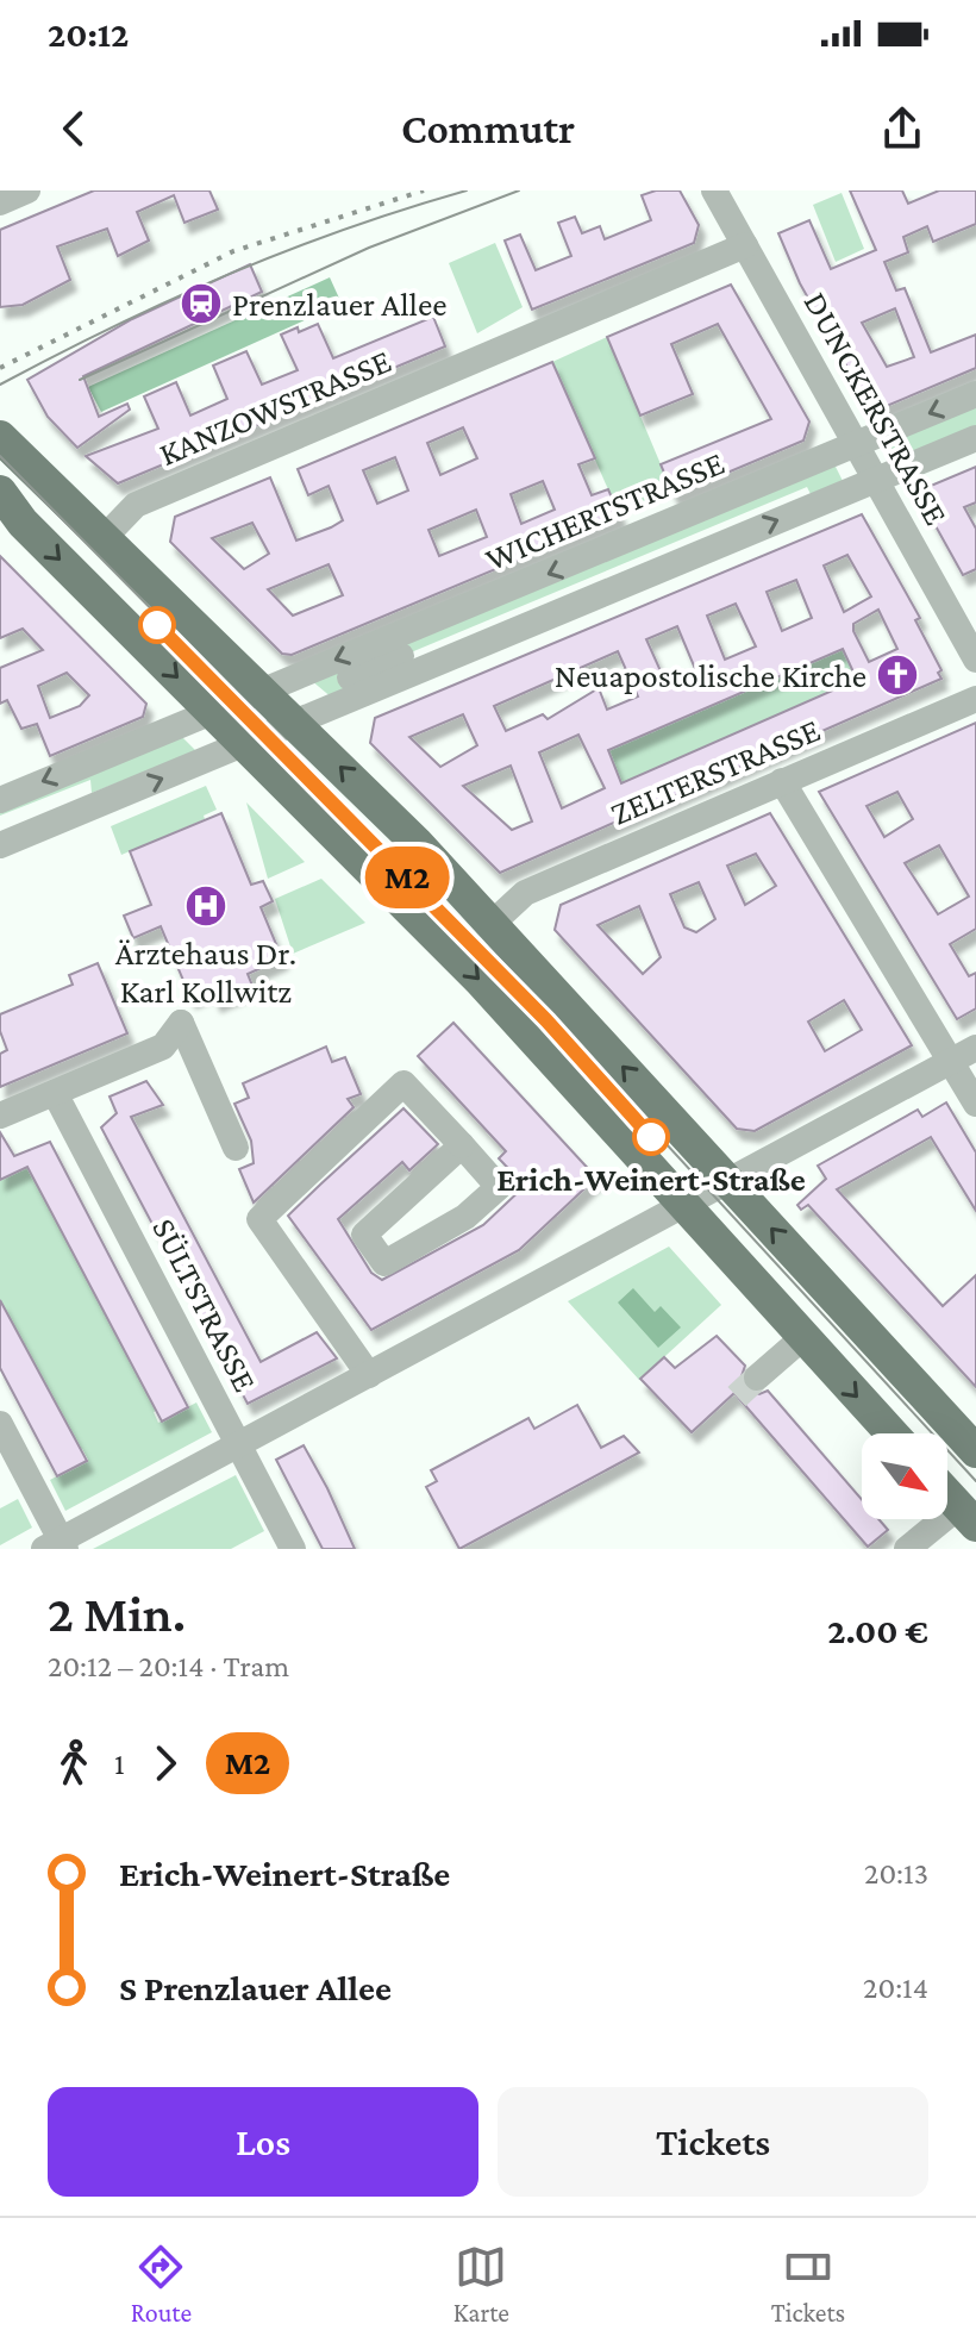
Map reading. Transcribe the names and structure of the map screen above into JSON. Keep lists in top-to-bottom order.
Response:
{
  "streets": {
    "street": [
      "KANZOWSTRASSE",
      "DUNCKERSTRASSE",
      "WICHERTSTRASSE",
      "ZELTERSTRASSE",
      "SÜLTSTRASSE"
    ]
  },
  "crossings": [
    ["KANZOWSTRASSE", "DUNCKERSTRASSE"],
    ["DUNCKERSTRASSE", "WICHERTSTRASSE"]
  ],
  "places": {
    "station": ["Prenzlauer Allee"],
    "church": ["Neuapostolische Kirche"],
    "hospital": ["Ärztehaus Dr. Karl Kollwitz"],
    "other": ["Erich-Weinert-Straße"]
  },
  "lines": ["tram line M2"],
  "north": "bottom right",
  "page": {
    "status": "20:12",
    "header": "Commutr",
    "on_map": "M2",
    "heading": ["2 Min.", "20:12 – 20:14 · Tram", "2.00 €"],
    "legs": ["1", "M2"],
    "list": [
      {
        "name": "Erich-Weinert-Straße",
        "value": "20:13"
      },
      {
        "name": "S Prenzlauer Allee",
        "value": "20:14"
      }
    ],
    "buttons": ["Los", "Tickets"],
    "tabs": ["Route", "Karte", "Tickets"]
  }
}
